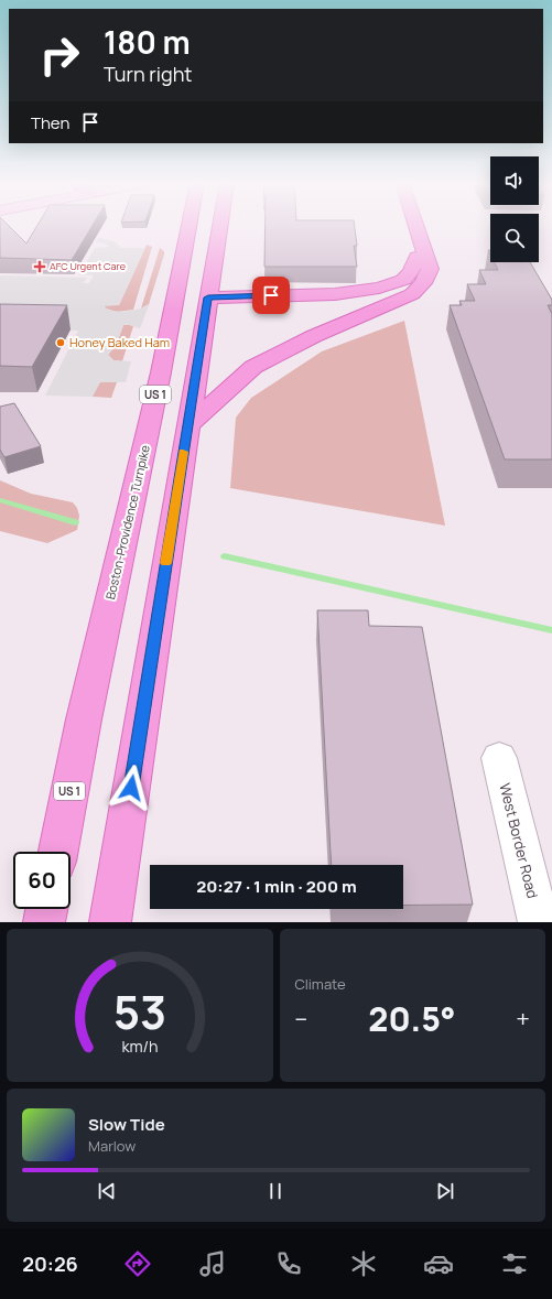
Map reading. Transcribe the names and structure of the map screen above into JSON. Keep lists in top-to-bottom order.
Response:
{
  "streets": {
    "main road": ["US 1", "Boston-Providence Turnpike"],
    "street": ["West Border Road"]
  },
  "places": {
    "health": ["AFC Urgent Care"],
    "other": ["Honey Baked Ham"]
  },
  "page": {
    "turn": ["180 m", "Turn right"],
    "then": "Then",
    "limit": "60",
    "trip": "20:27 · 1 min · 200 m",
    "tile": "Climate",
    "heat": ["−", "20.5°", "+"],
    "song": ["Slow Tide", "Marlow"],
    "tabs": "20:26",
    "gauge": ["53", "km/h"]
  }
}
